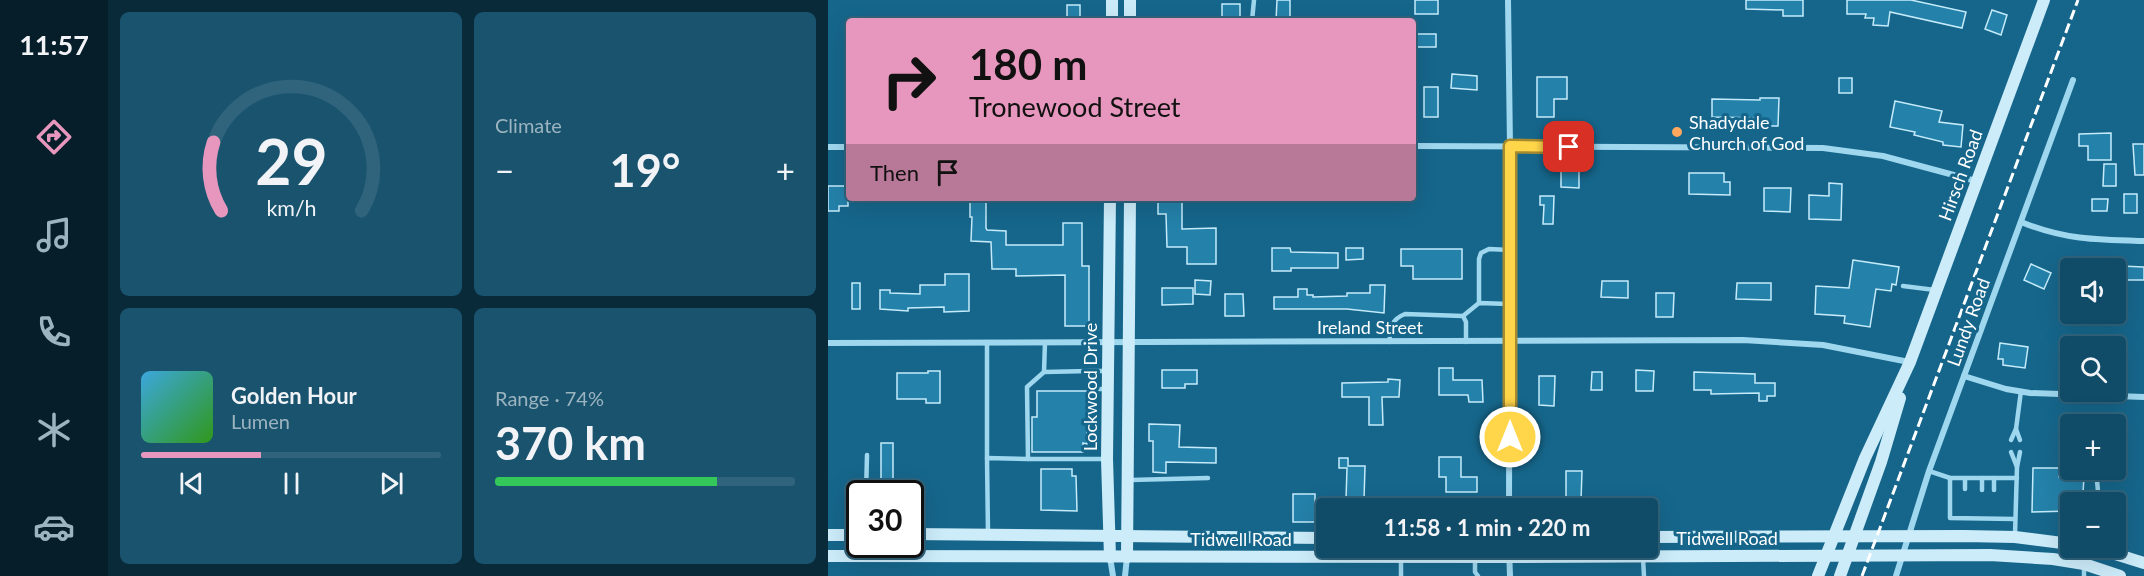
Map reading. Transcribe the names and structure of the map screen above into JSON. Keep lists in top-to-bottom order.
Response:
{
  "streets": {
    "main road": ["Hirsch Road", "Lockwood Drive", "Tidwell Road"],
    "street": ["Lundy Road", "Ireland Street"]
  },
  "crossings": [
    ["Hirsch Road", "Ireland Street"],
    ["Hirsch Road", "Tidwell Road"],
    ["Lundy Road", "Tidwell Road"],
    ["Ireland Street", "Lockwood Drive"],
    ["Lockwood Drive", "Tidwell Road"]
  ],
  "places": ["Shadydale Church of God"],
  "page": {
    "tabs": "11:57",
    "tile": [
      "Climate",
      ["Range · 74%", "370 km"]
    ],
    "turn": ["180 m", "Tronewood Street"],
    "then": "Then",
    "heat": ["−", "19°", "+"],
    "map_buttons": ["+", "−"],
    "song": ["Golden Hour", "Lumen"],
    "limit": "30",
    "trip": "11:58 · 1 min · 220 m",
    "gauge": ["29", "km/h"]
  }
}
